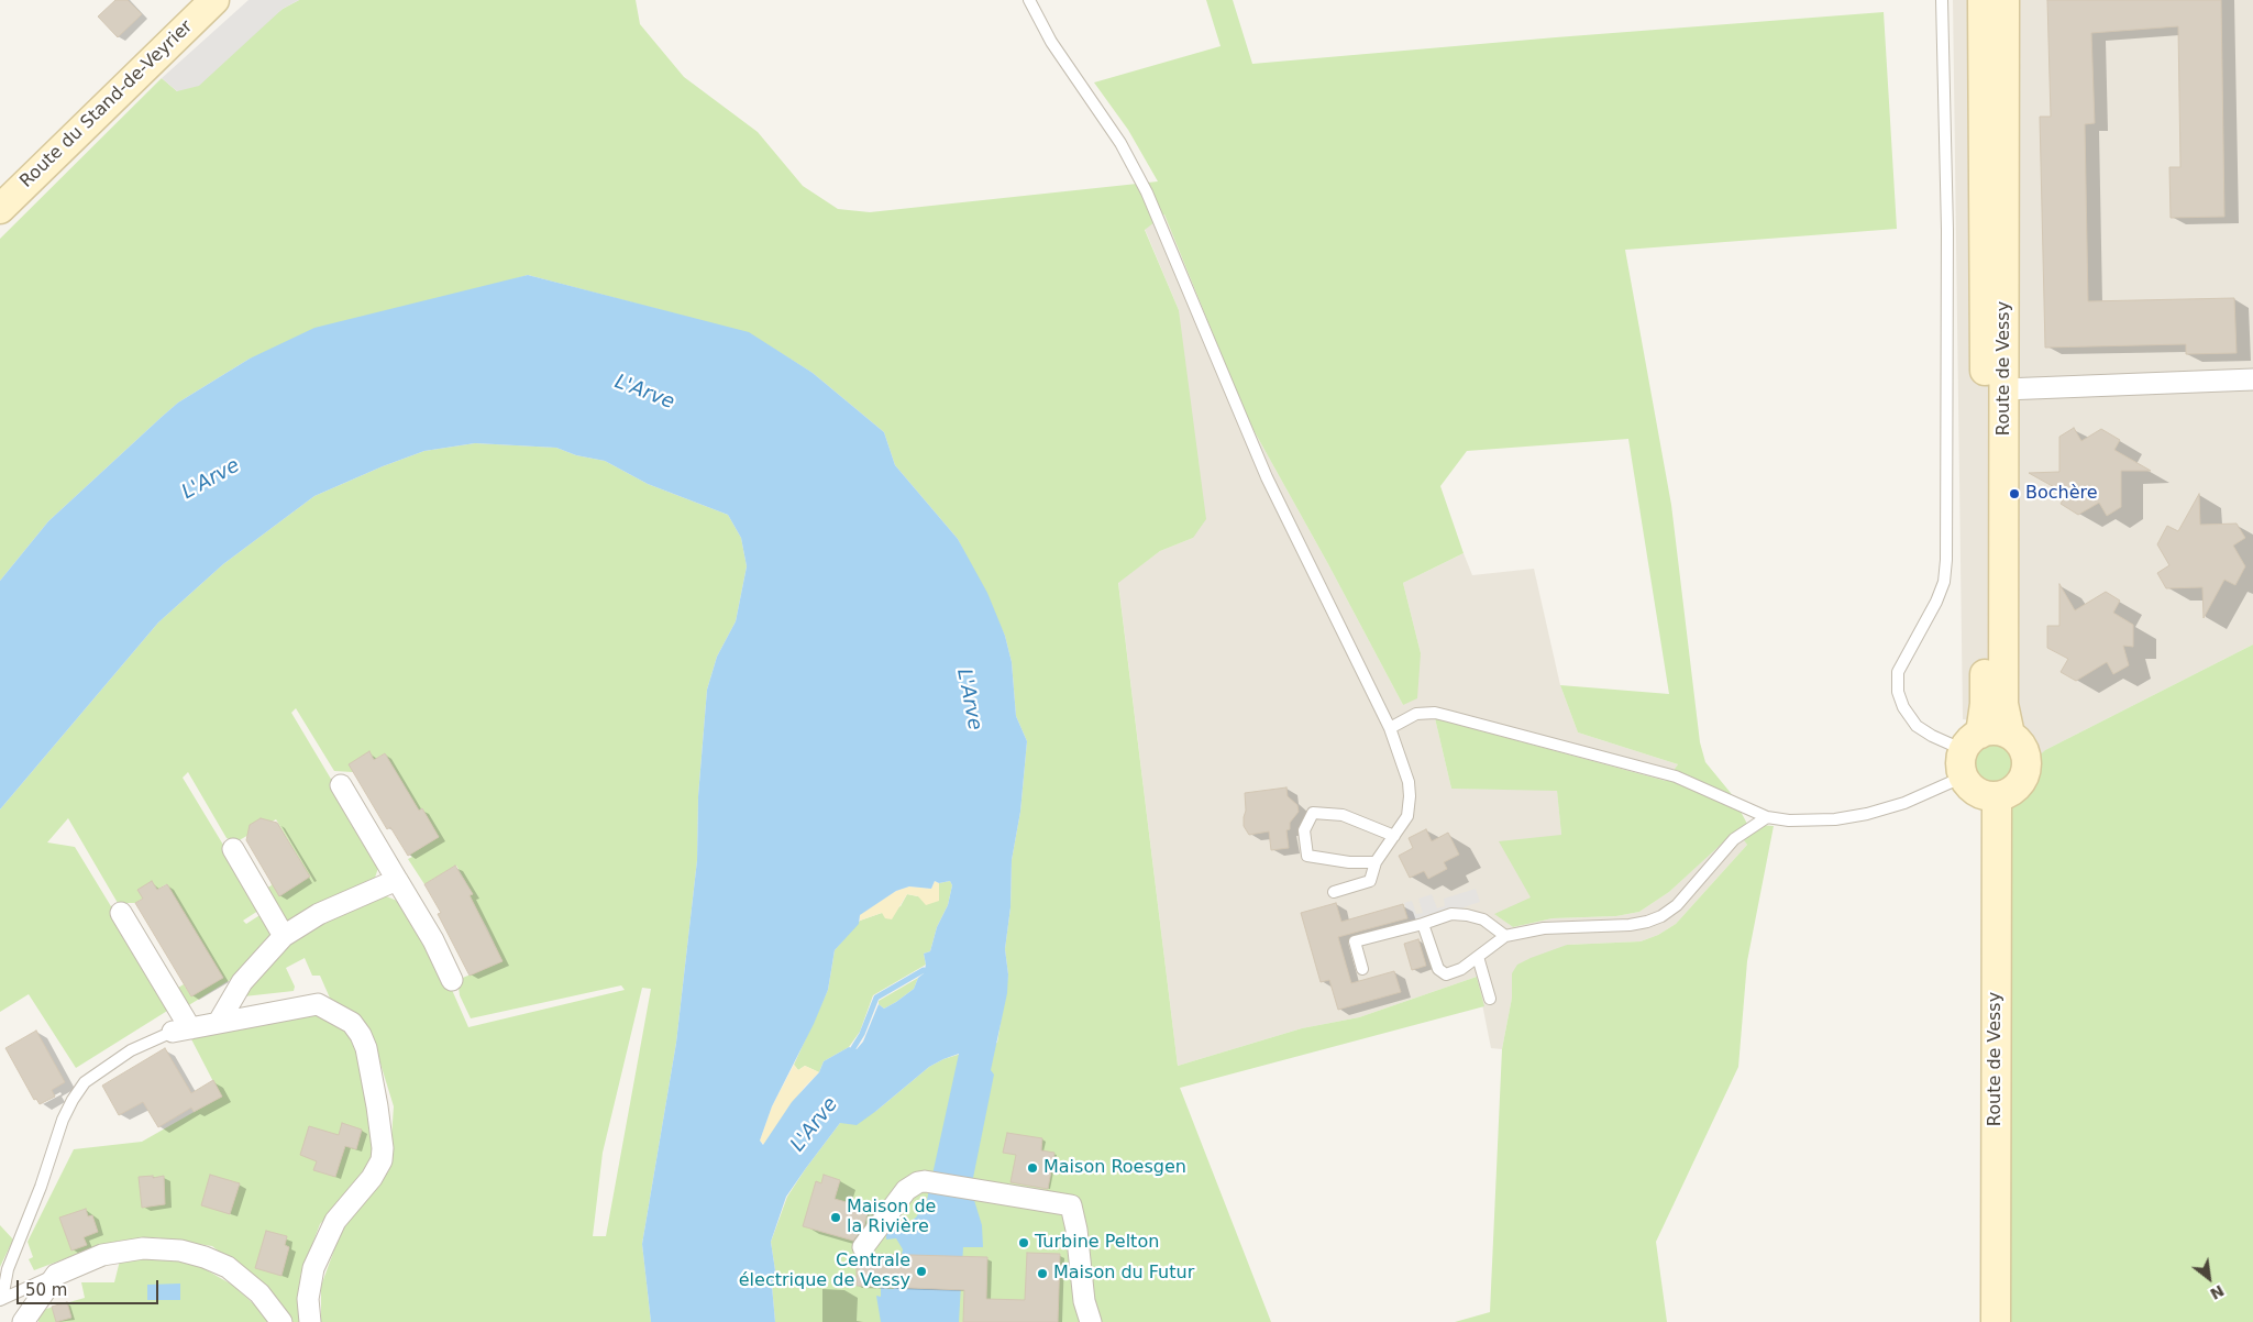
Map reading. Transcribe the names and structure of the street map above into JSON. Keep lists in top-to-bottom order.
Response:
{
  "streets": {
    "street": ["Route du Stand-de-Veyrier", "Route de Vessy"]
  },
  "water": ["L'Arve"],
  "places": [
    "Bochère",
    "Maison Roesgen",
    "Maison de la Rivière",
    "Turbine Pelton",
    "Centrale électrique de Vessy",
    "Maison du Futur"
  ],
  "scale_bar": "50 m",
  "north": "bottom right"
}
